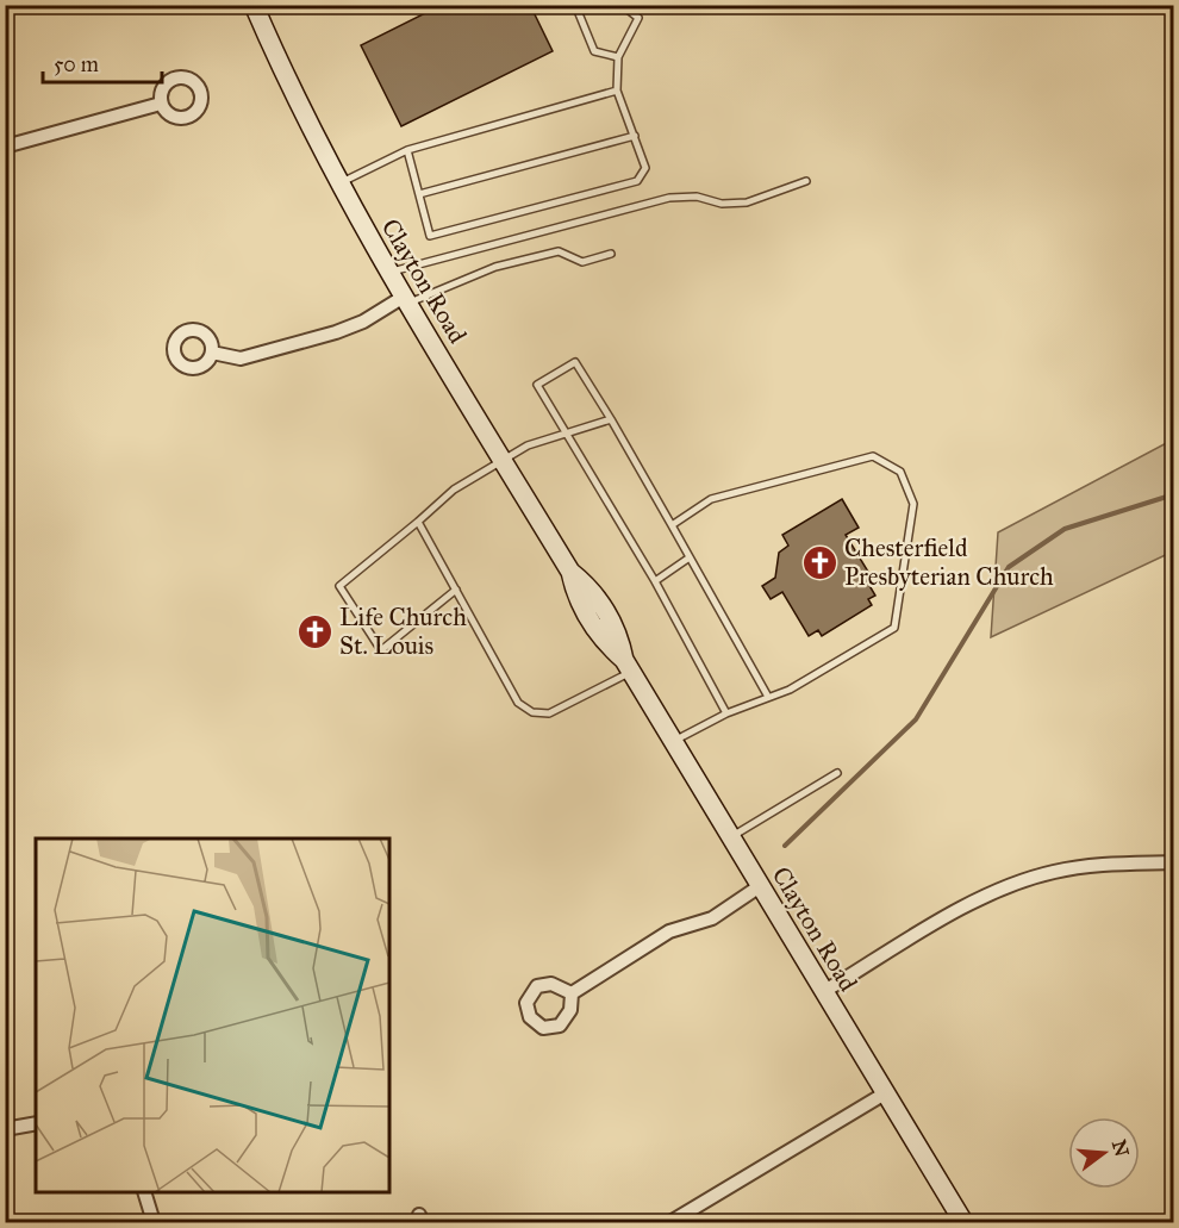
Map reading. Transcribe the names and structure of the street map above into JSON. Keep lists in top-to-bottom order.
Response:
{
  "streets": {
    "main road": ["Clayton Road"]
  },
  "places": {
    "church": ["Chesterfield Presbyterian Church", "Life Church St. Louis"]
  },
  "scale_bar": "50 m",
  "north": "right"
}
